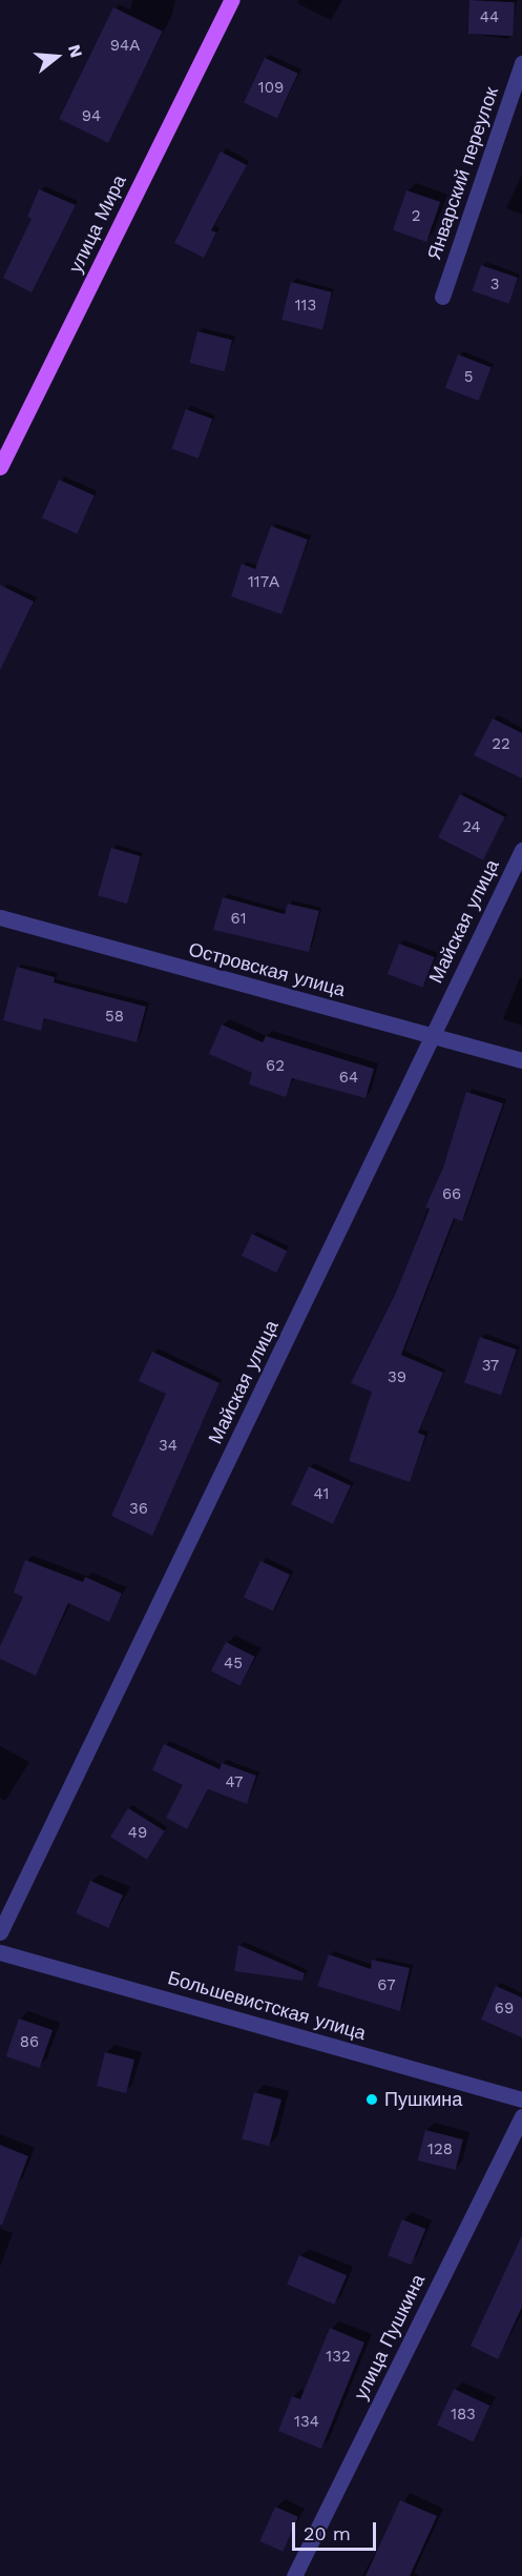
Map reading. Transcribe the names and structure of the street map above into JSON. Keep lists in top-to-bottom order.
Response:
{
  "streets": {
    "main road": ["улица Мира"],
    "street": [
      "Январский переулок",
      "Майская улица",
      "Островская улица",
      "Большевистская улица",
      "улица Пушкина"
    ]
  },
  "crossings": [
    ["Майская улица", "Островская улица"]
  ],
  "places": ["Пушкина"],
  "house_numbers": [
    "44",
    "94А",
    "109",
    "94",
    "2",
    "3",
    "113",
    "5",
    "117А",
    "22",
    "24",
    "61",
    "58",
    "62",
    "64",
    "66",
    "37",
    "39",
    "34",
    "41",
    "36",
    "45",
    "47",
    "49",
    "67",
    "69",
    "86",
    "128",
    "132",
    "183",
    "134"
  ],
  "scale_bar": "20 m",
  "north": "right"
}
